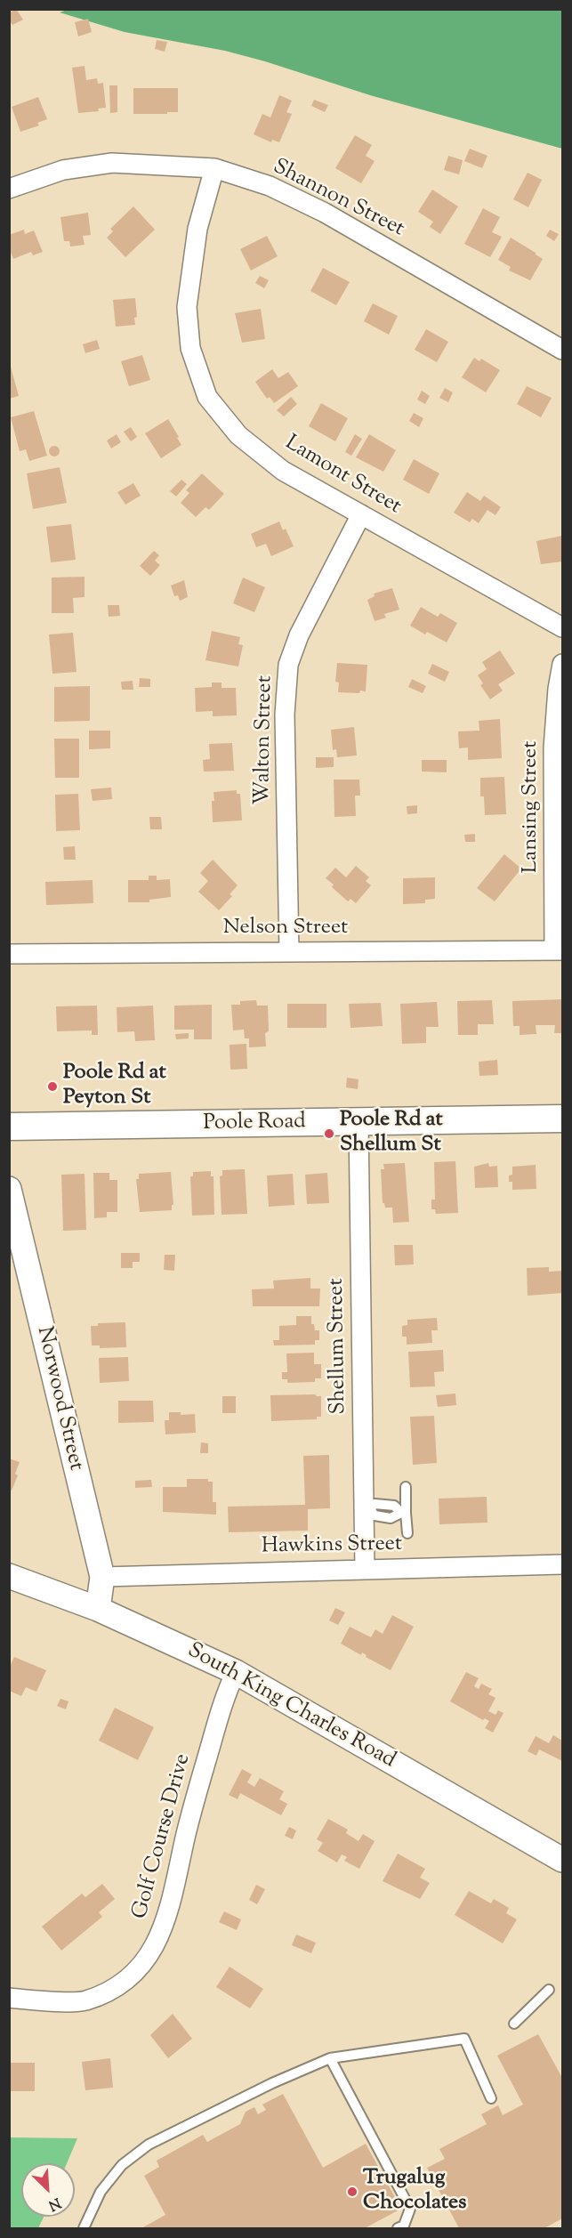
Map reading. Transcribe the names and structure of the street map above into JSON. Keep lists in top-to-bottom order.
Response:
{
  "streets": {
    "main road": ["Poole Road"],
    "street": [
      "Shannon Street",
      "Lamont Street",
      "Walton Street",
      "Lansing Street",
      "Nelson Street",
      "Shellum Street",
      "Norwood Street",
      "Hawkins Street",
      "South King Charles Road",
      "Golf Course Drive"
    ]
  },
  "crossings": [
    ["Shannon Street", "Lamont Street"],
    ["Lamont Street", "Walton Street"],
    ["Walton Street", "Nelson Street"],
    ["Lansing Street", "Nelson Street"],
    ["Poole Road", "Shellum Street"],
    ["Shellum Street", "Hawkins Street"],
    ["Norwood Street", "Hawkins Street"],
    ["Norwood Street", "South King Charles Road"],
    ["South King Charles Road", "Golf Course Drive"]
  ],
  "places": ["Poole Rd at Peyton St", "Poole Rd at Shellum St", "Trugalug Chocolates"],
  "north": "bottom right"
}
